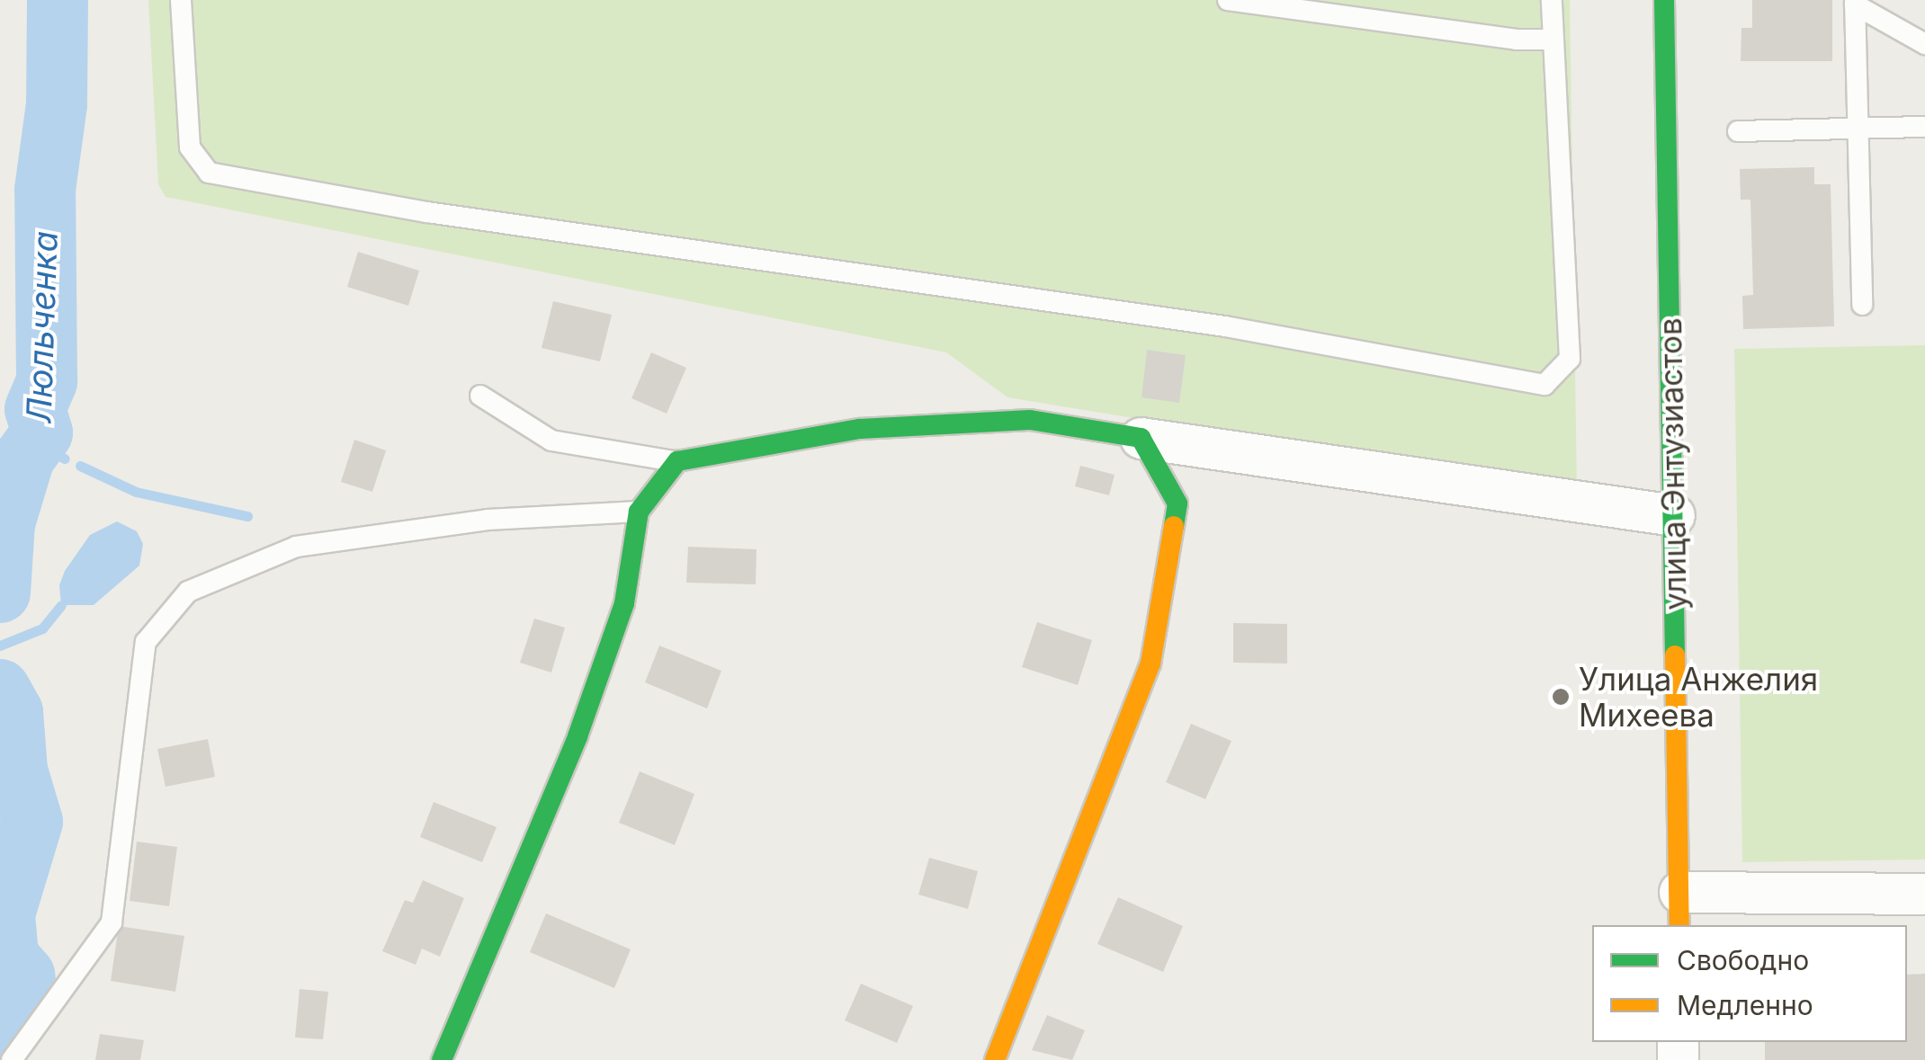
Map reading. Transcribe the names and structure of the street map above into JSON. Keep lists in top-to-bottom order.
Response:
{
  "streets": {
    "street": ["улица Энтузиастов"]
  },
  "water": ["Люльченка"],
  "places": ["Улица Анжелия Михеева"],
  "legend": ["Свободно", "Медленно"]
}
